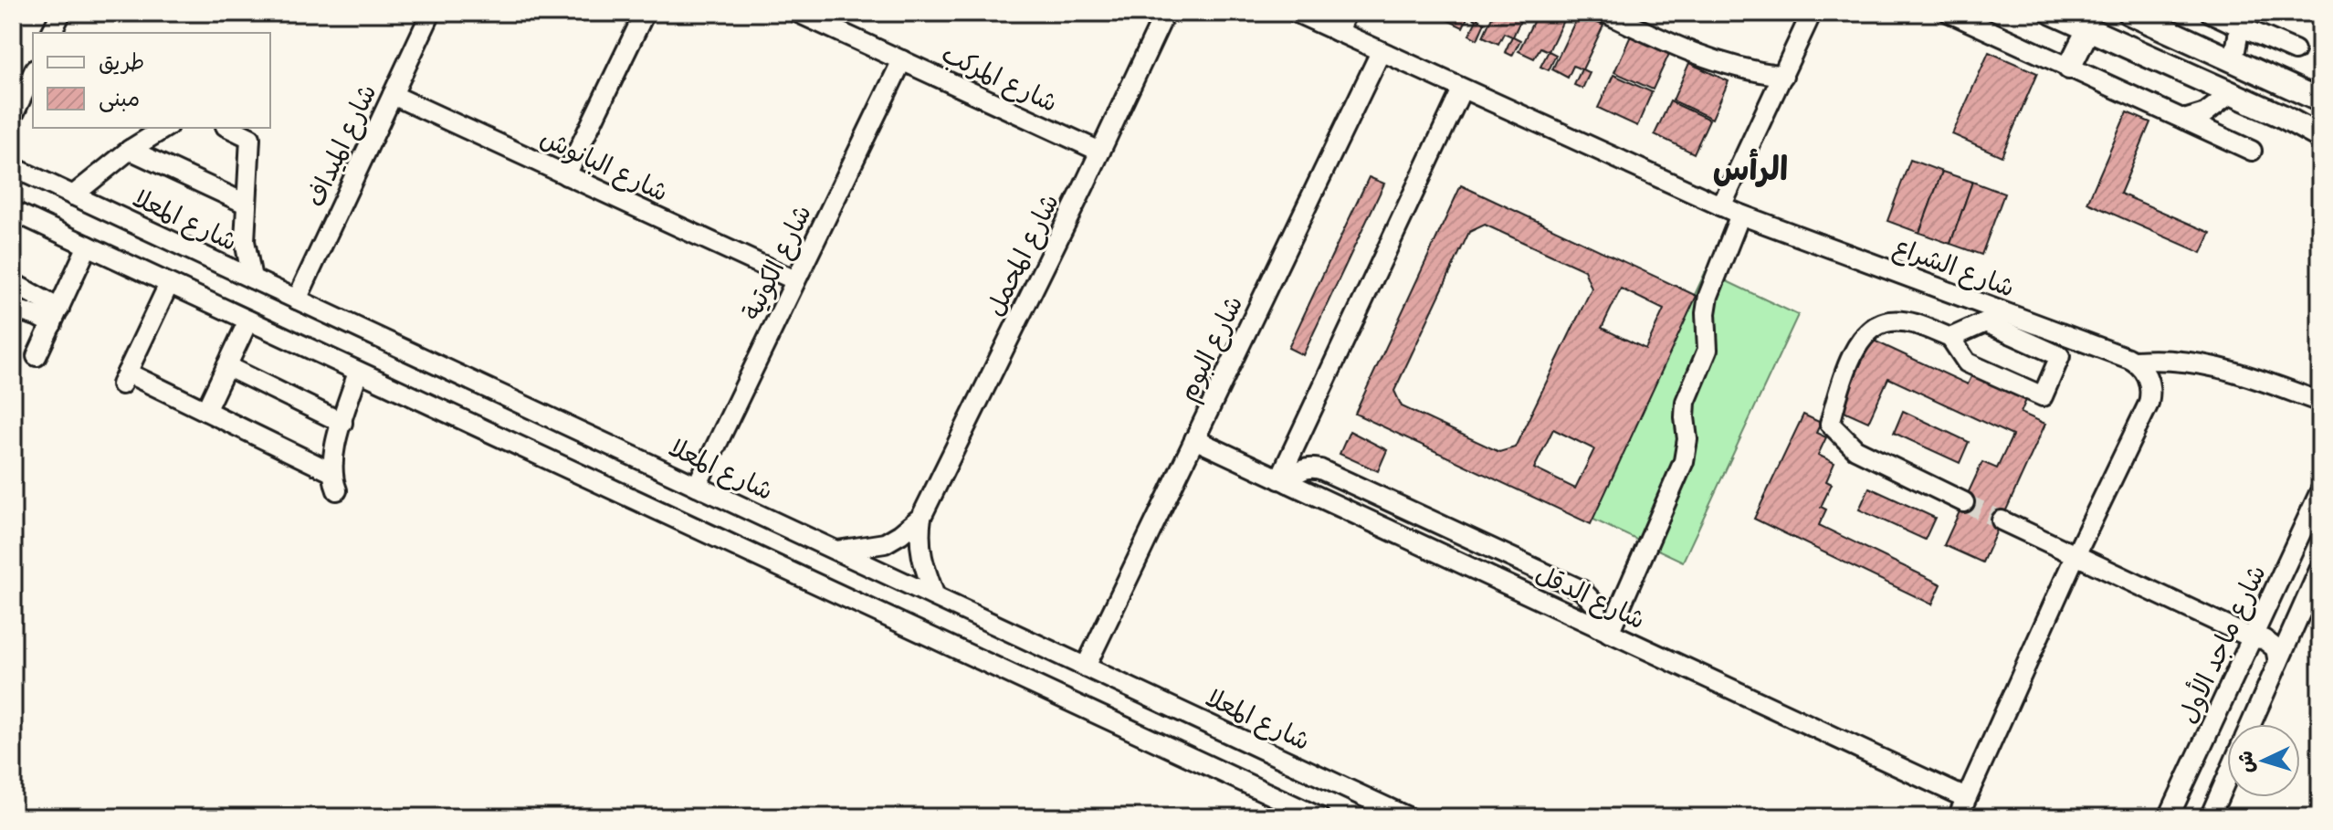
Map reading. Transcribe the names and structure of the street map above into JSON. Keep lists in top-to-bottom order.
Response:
{
  "streets": {
    "street": [
      "شارع المركب",
      "شارع الميداف",
      "شارع البانوش",
      "شارع المعلا",
      "شارع المحمل",
      "شارع الكوتية",
      "شارع الشراع",
      "شارع البوم",
      "شارع الدقل",
      "شارع ماجد الأول"
    ]
  },
  "crossings": [
    ["شارع المركب", "شارع المحمل"],
    ["شارع المركب", "شارع الكوتية"],
    ["شارع الميداف", "شارع البانوش"],
    ["شارع الميداف", "شارع المعلا"],
    ["شارع البانوش", "شارع الكوتية"],
    ["شارع المعلا", "شارع المحمل"],
    ["شارع المعلا", "شارع الكوتية"],
    ["شارع المعلا", "شارع البوم"],
    ["شارع الشراع", "شارع البوم"],
    ["شارع البوم", "شارع الدقل"]
  ],
  "districts": ["الرأس"],
  "legend": ["طريق", "مبنى"],
  "north": "left"
}
